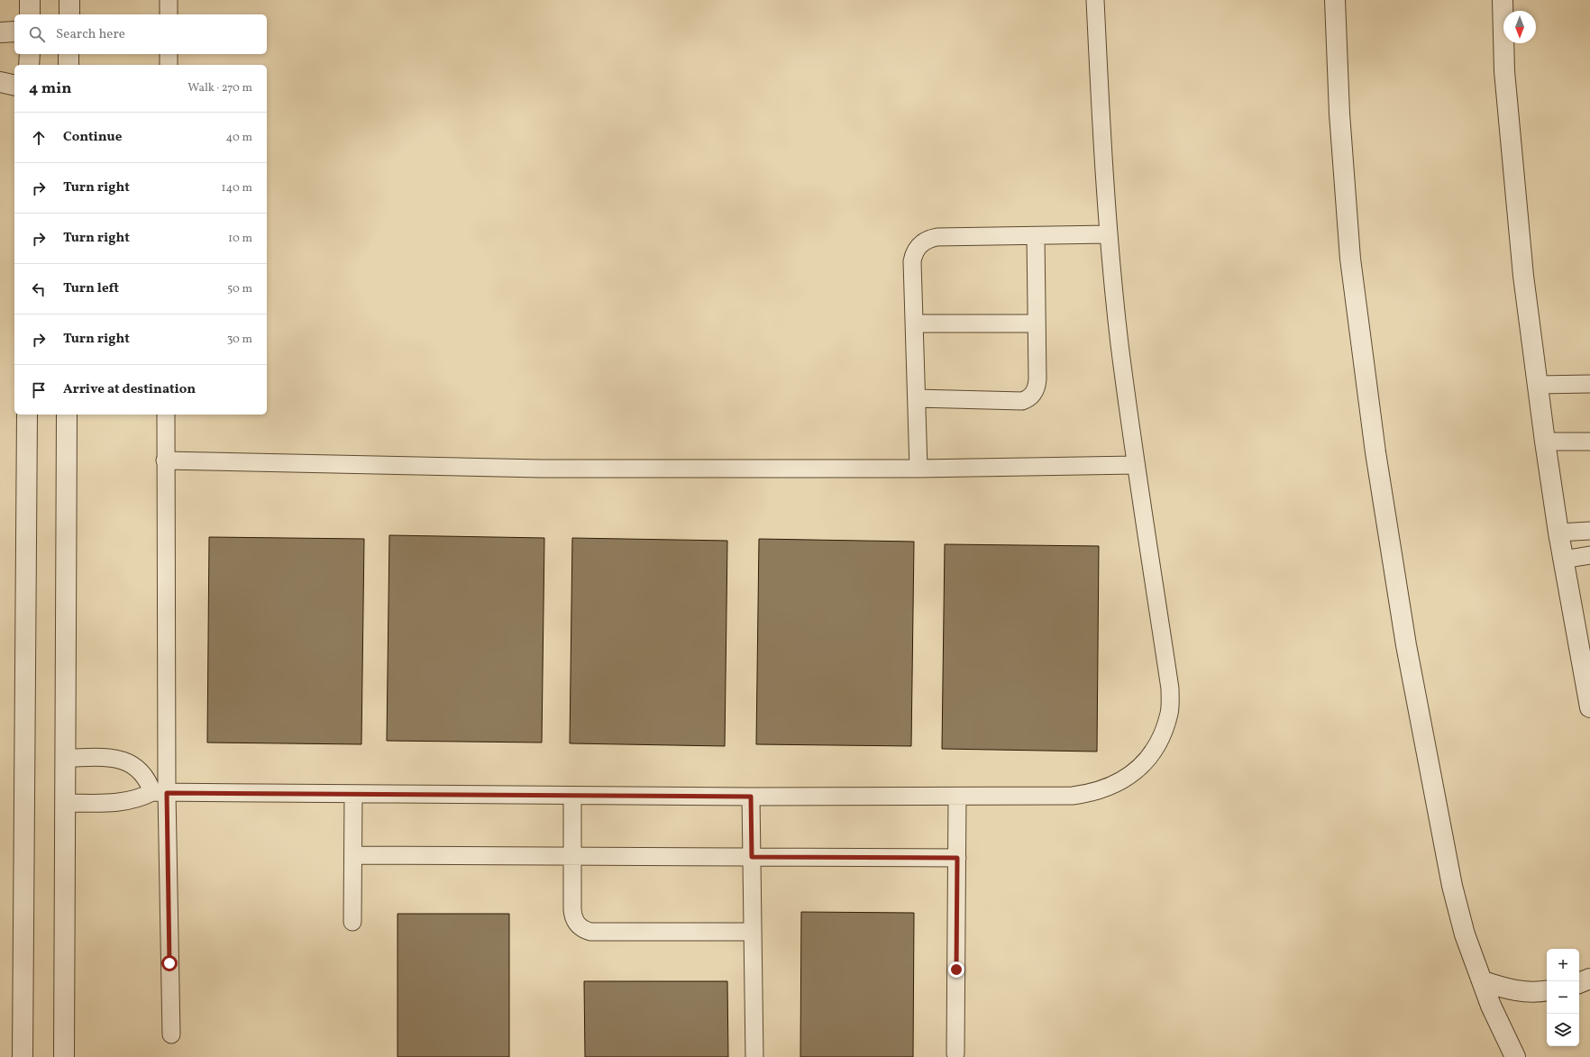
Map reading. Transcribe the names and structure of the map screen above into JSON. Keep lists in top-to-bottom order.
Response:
{
  "north": "bottom",
  "page": {
    "search": "Search here",
    "heading": ["4 min", "Walk · 270 m"],
    "list": [
      ["Continue", "40 m"],
      ["Turn right", "140 m"],
      ["Turn right", "10 m"],
      ["Turn left", "50 m"],
      ["Turn right", "30 m"],
      "Arrive at destination"
    ],
    "map_buttons": ["+", "−"]
  }
}
